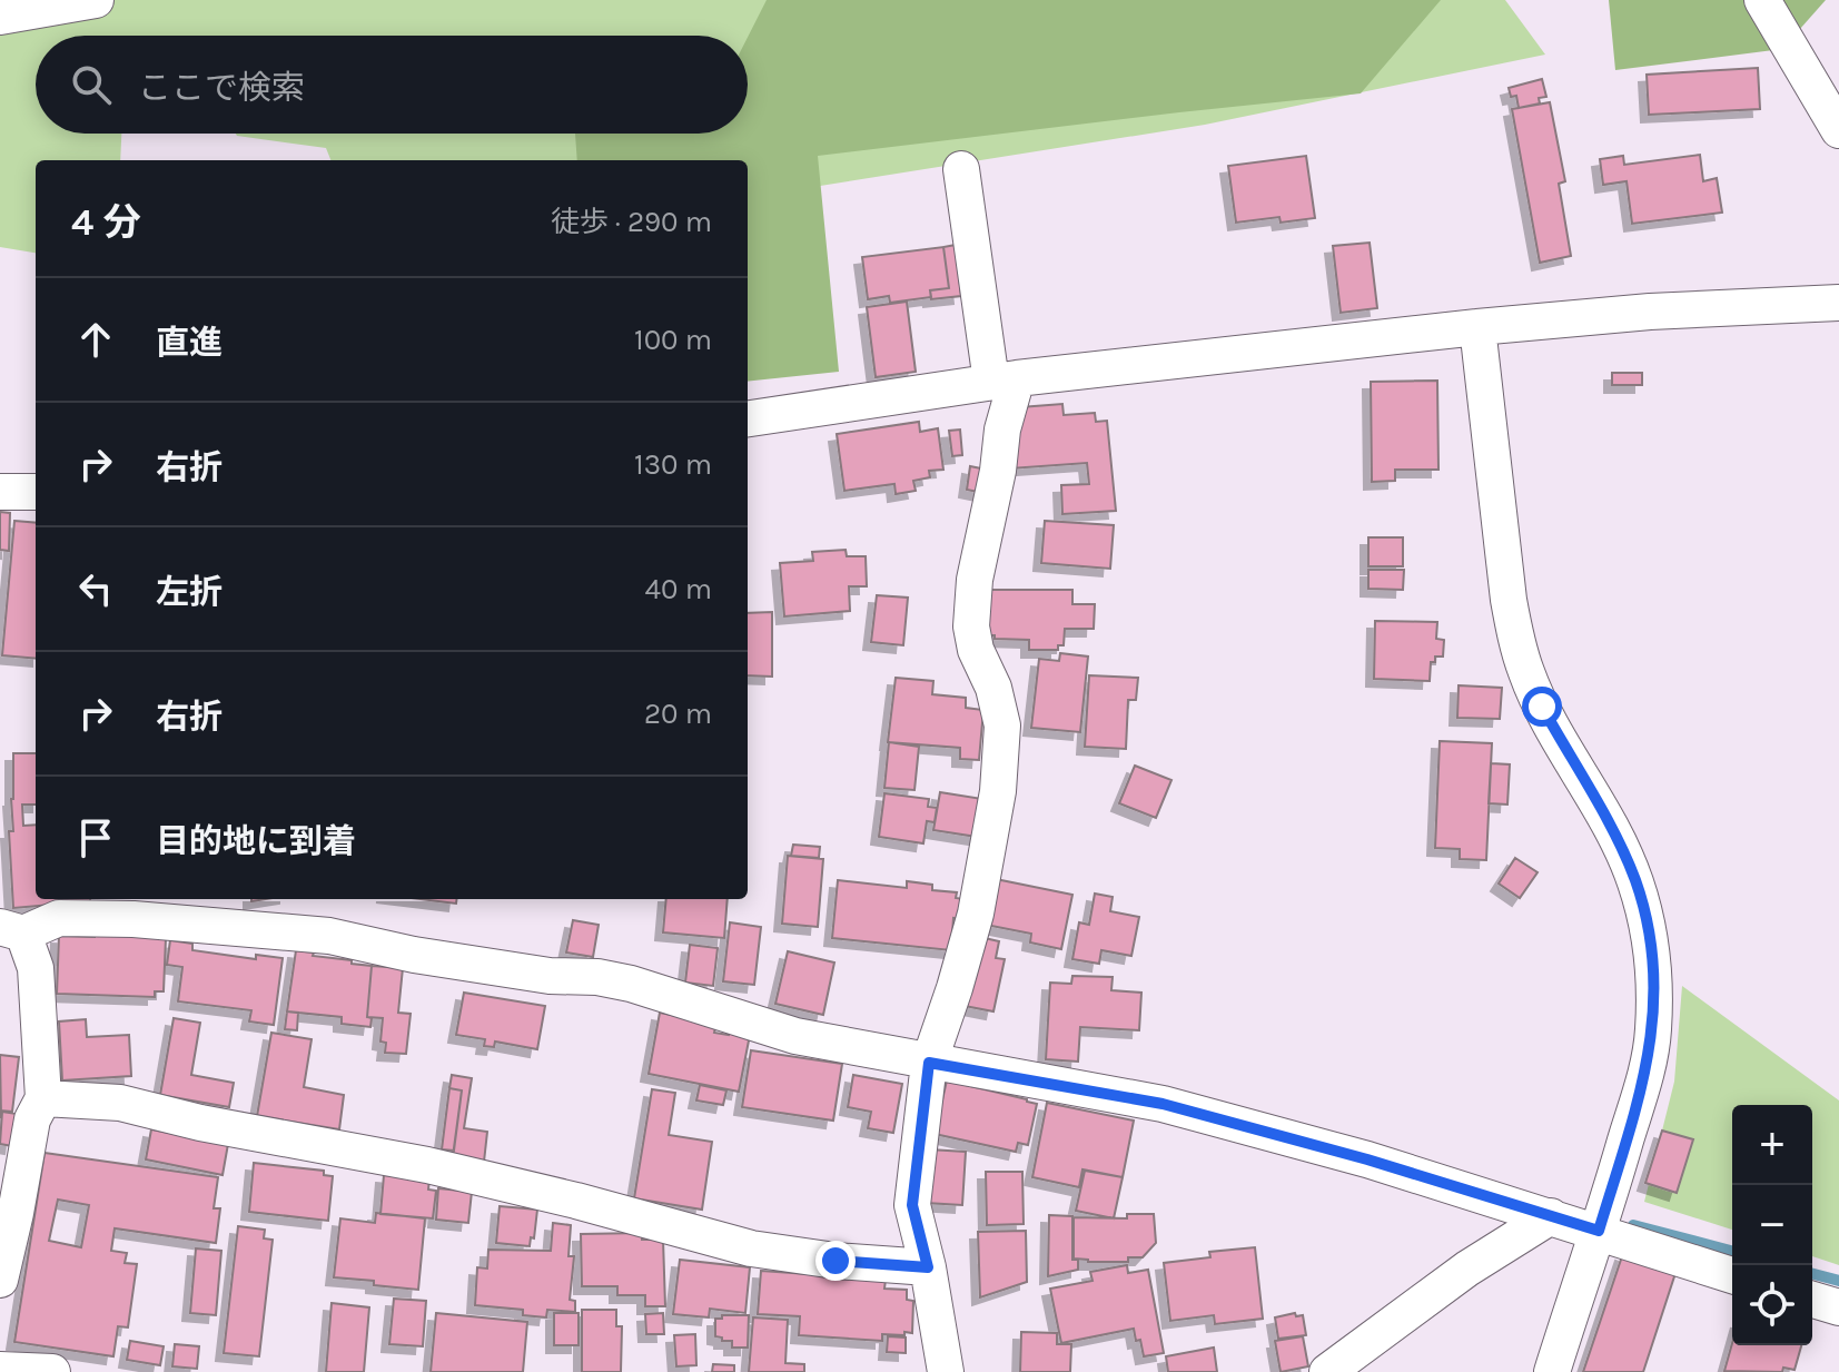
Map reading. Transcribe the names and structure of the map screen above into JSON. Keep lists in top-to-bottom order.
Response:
{
  "page": {
    "search": "ここで検索",
    "heading": ["4 分", "徒歩 · 290 m"],
    "list": [
      ["直進", "100 m"],
      ["右折", "130 m"],
      ["左折", "40 m"],
      ["右折", "20 m"],
      "目的地に到着"
    ],
    "map_buttons": ["+", "−"]
  }
}
